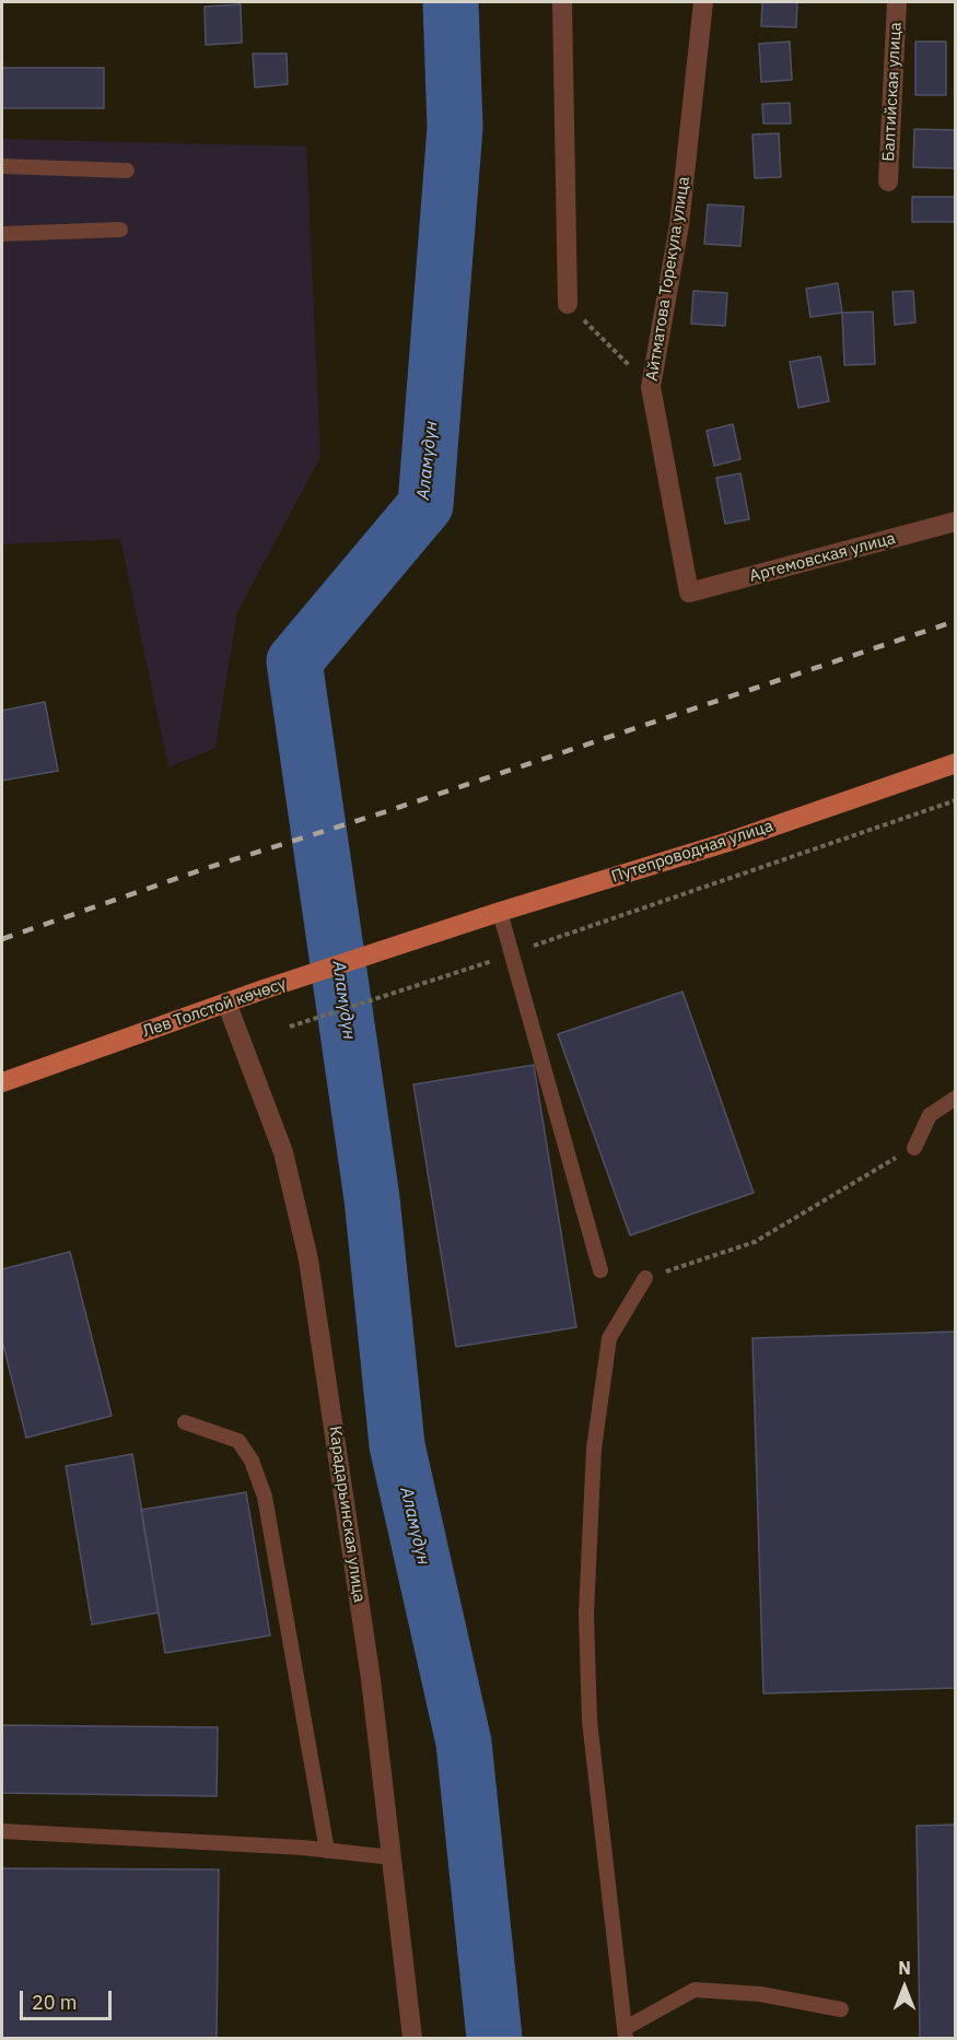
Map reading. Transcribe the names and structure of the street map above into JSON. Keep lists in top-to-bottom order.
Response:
{
  "streets": {
    "main road": ["Путепроводная улица", "Лев Толстой көчөсү"],
    "street": [
      "Балтийская улица",
      "Айтматова Торекула улица",
      "Артемовская улица",
      "Карадарьинская улица"
    ]
  },
  "crossings": [
    ["Айтматова Торекула улица", "Артемовская улица"],
    ["Путепроводная улица", "Лев Толстой көчөсү"],
    ["Лев Толстой көчөсү", "Карадарьинская улица"]
  ],
  "water": ["Аламүдүн"],
  "scale_bar": "20 m",
  "north": "top"
}
